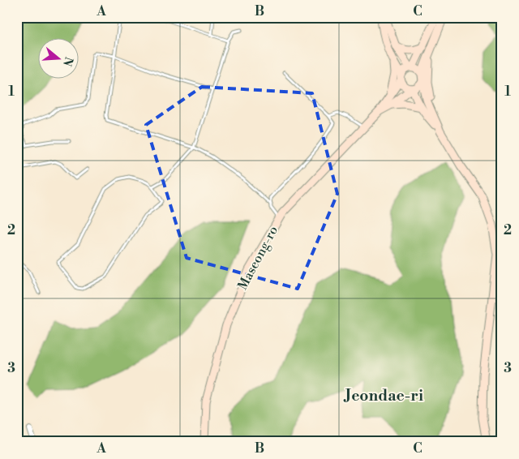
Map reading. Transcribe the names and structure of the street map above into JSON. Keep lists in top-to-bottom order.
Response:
{
  "streets": {
    "main road": ["Maseong-ro"]
  },
  "districts": ["Jeondae-ri"],
  "north": "right",
  "grid": {
    "columns": ["A", "B", "C"],
    "rows": ["1", "2", "3"]
  }
}
